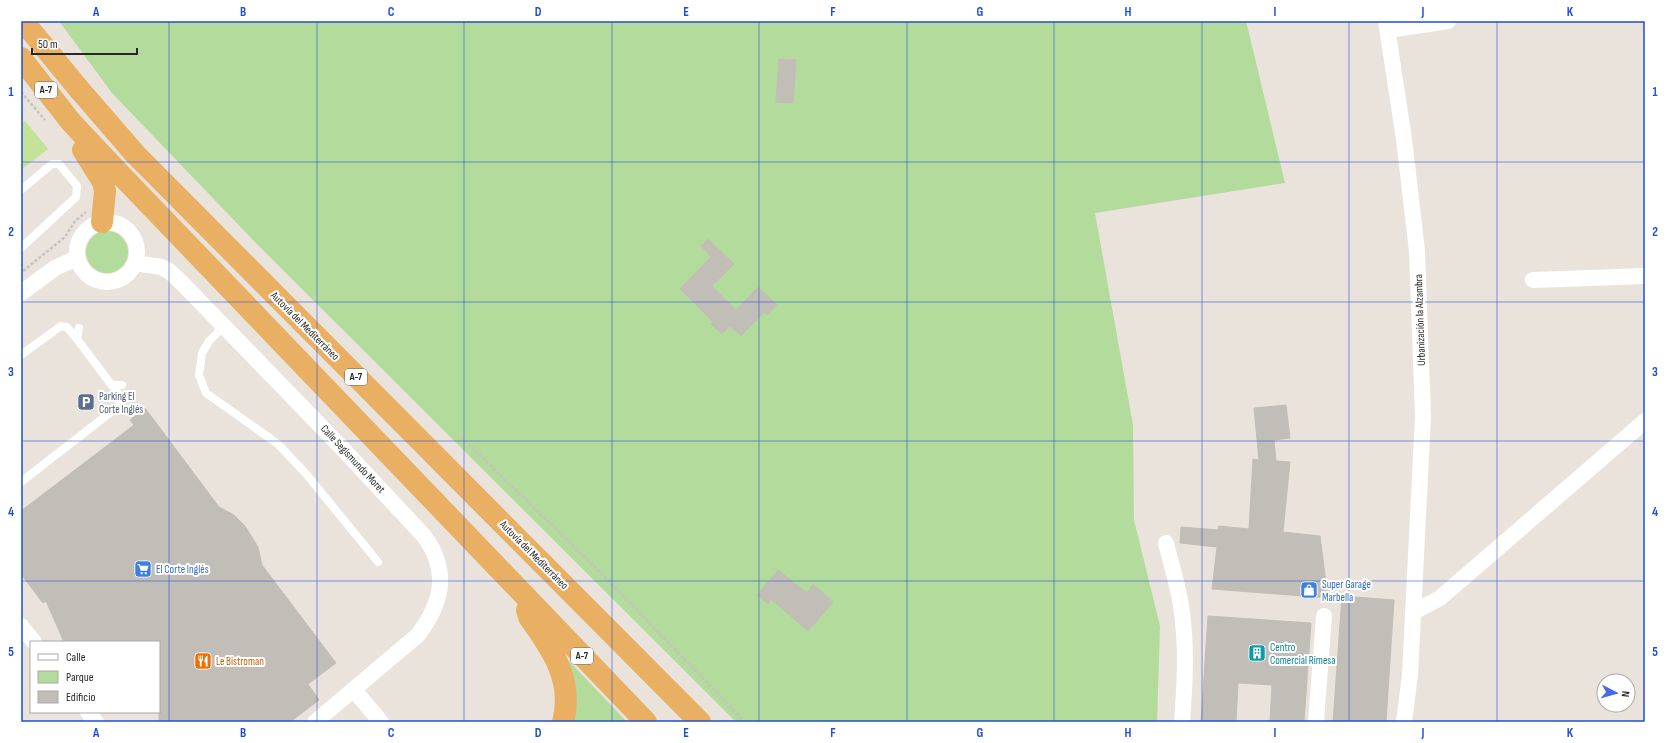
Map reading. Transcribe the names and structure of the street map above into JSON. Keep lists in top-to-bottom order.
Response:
{
  "streets": {
    "highway": ["A-7", "Autovía del Mediterráneo"],
    "street": ["Urbanización la Alzambra", "Calle Segismundo Moret"]
  },
  "places": {
    "parking": ["Parking El Corte Inglés"],
    "supermarket": ["El Corte Inglés"],
    "shop": ["Super Garage Marbella"],
    "building": ["Centro Comercial Rimesa"],
    "restaurant": ["Le Bistroman"]
  },
  "legend": ["Calle", "Parque", "Edificio"],
  "scale_bar": "50 m",
  "north": "right",
  "grid": {
    "columns": [
      "A",
      "B",
      "C",
      "D",
      "E",
      "F",
      "G",
      "H",
      "I",
      "J",
      "K"
    ],
    "rows": [
      "1",
      "2",
      "3",
      "4",
      "5"
    ]
  }
}
